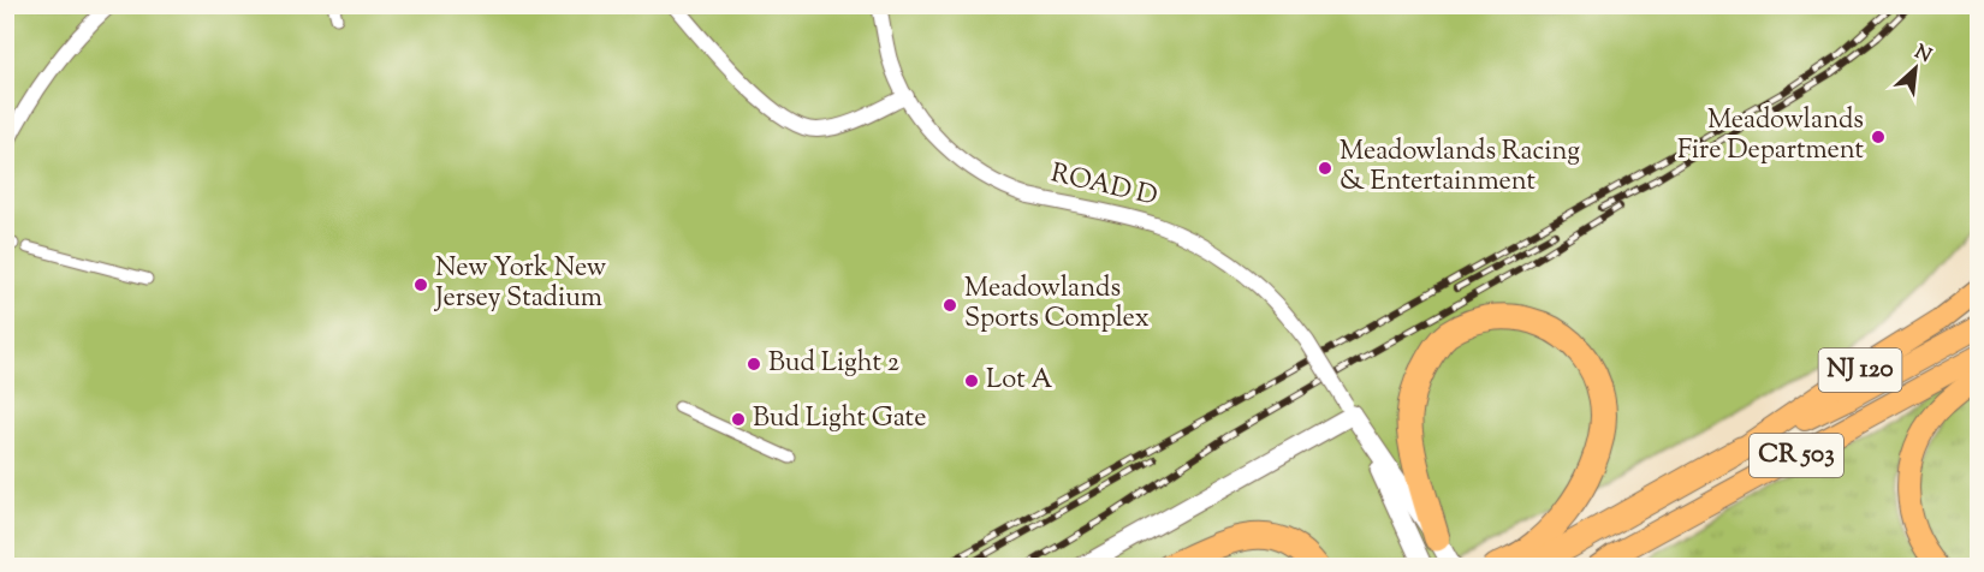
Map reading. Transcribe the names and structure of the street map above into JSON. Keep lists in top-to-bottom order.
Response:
{
  "streets": {
    "highway": ["NJ 120"],
    "main road": ["CR 503"],
    "street": ["ROAD D"]
  },
  "crossings": [
    ["NJ 120", "CR 503"]
  ],
  "places": [
    "Meadowlands Fire Department",
    "Meadowlands Racing & Entertainment",
    "New York New Jersey Stadium",
    "Meadowlands Sports Complex",
    "Bud Light 2",
    "Lot A",
    "Bud Light Gate"
  ],
  "north": "top right"
}
